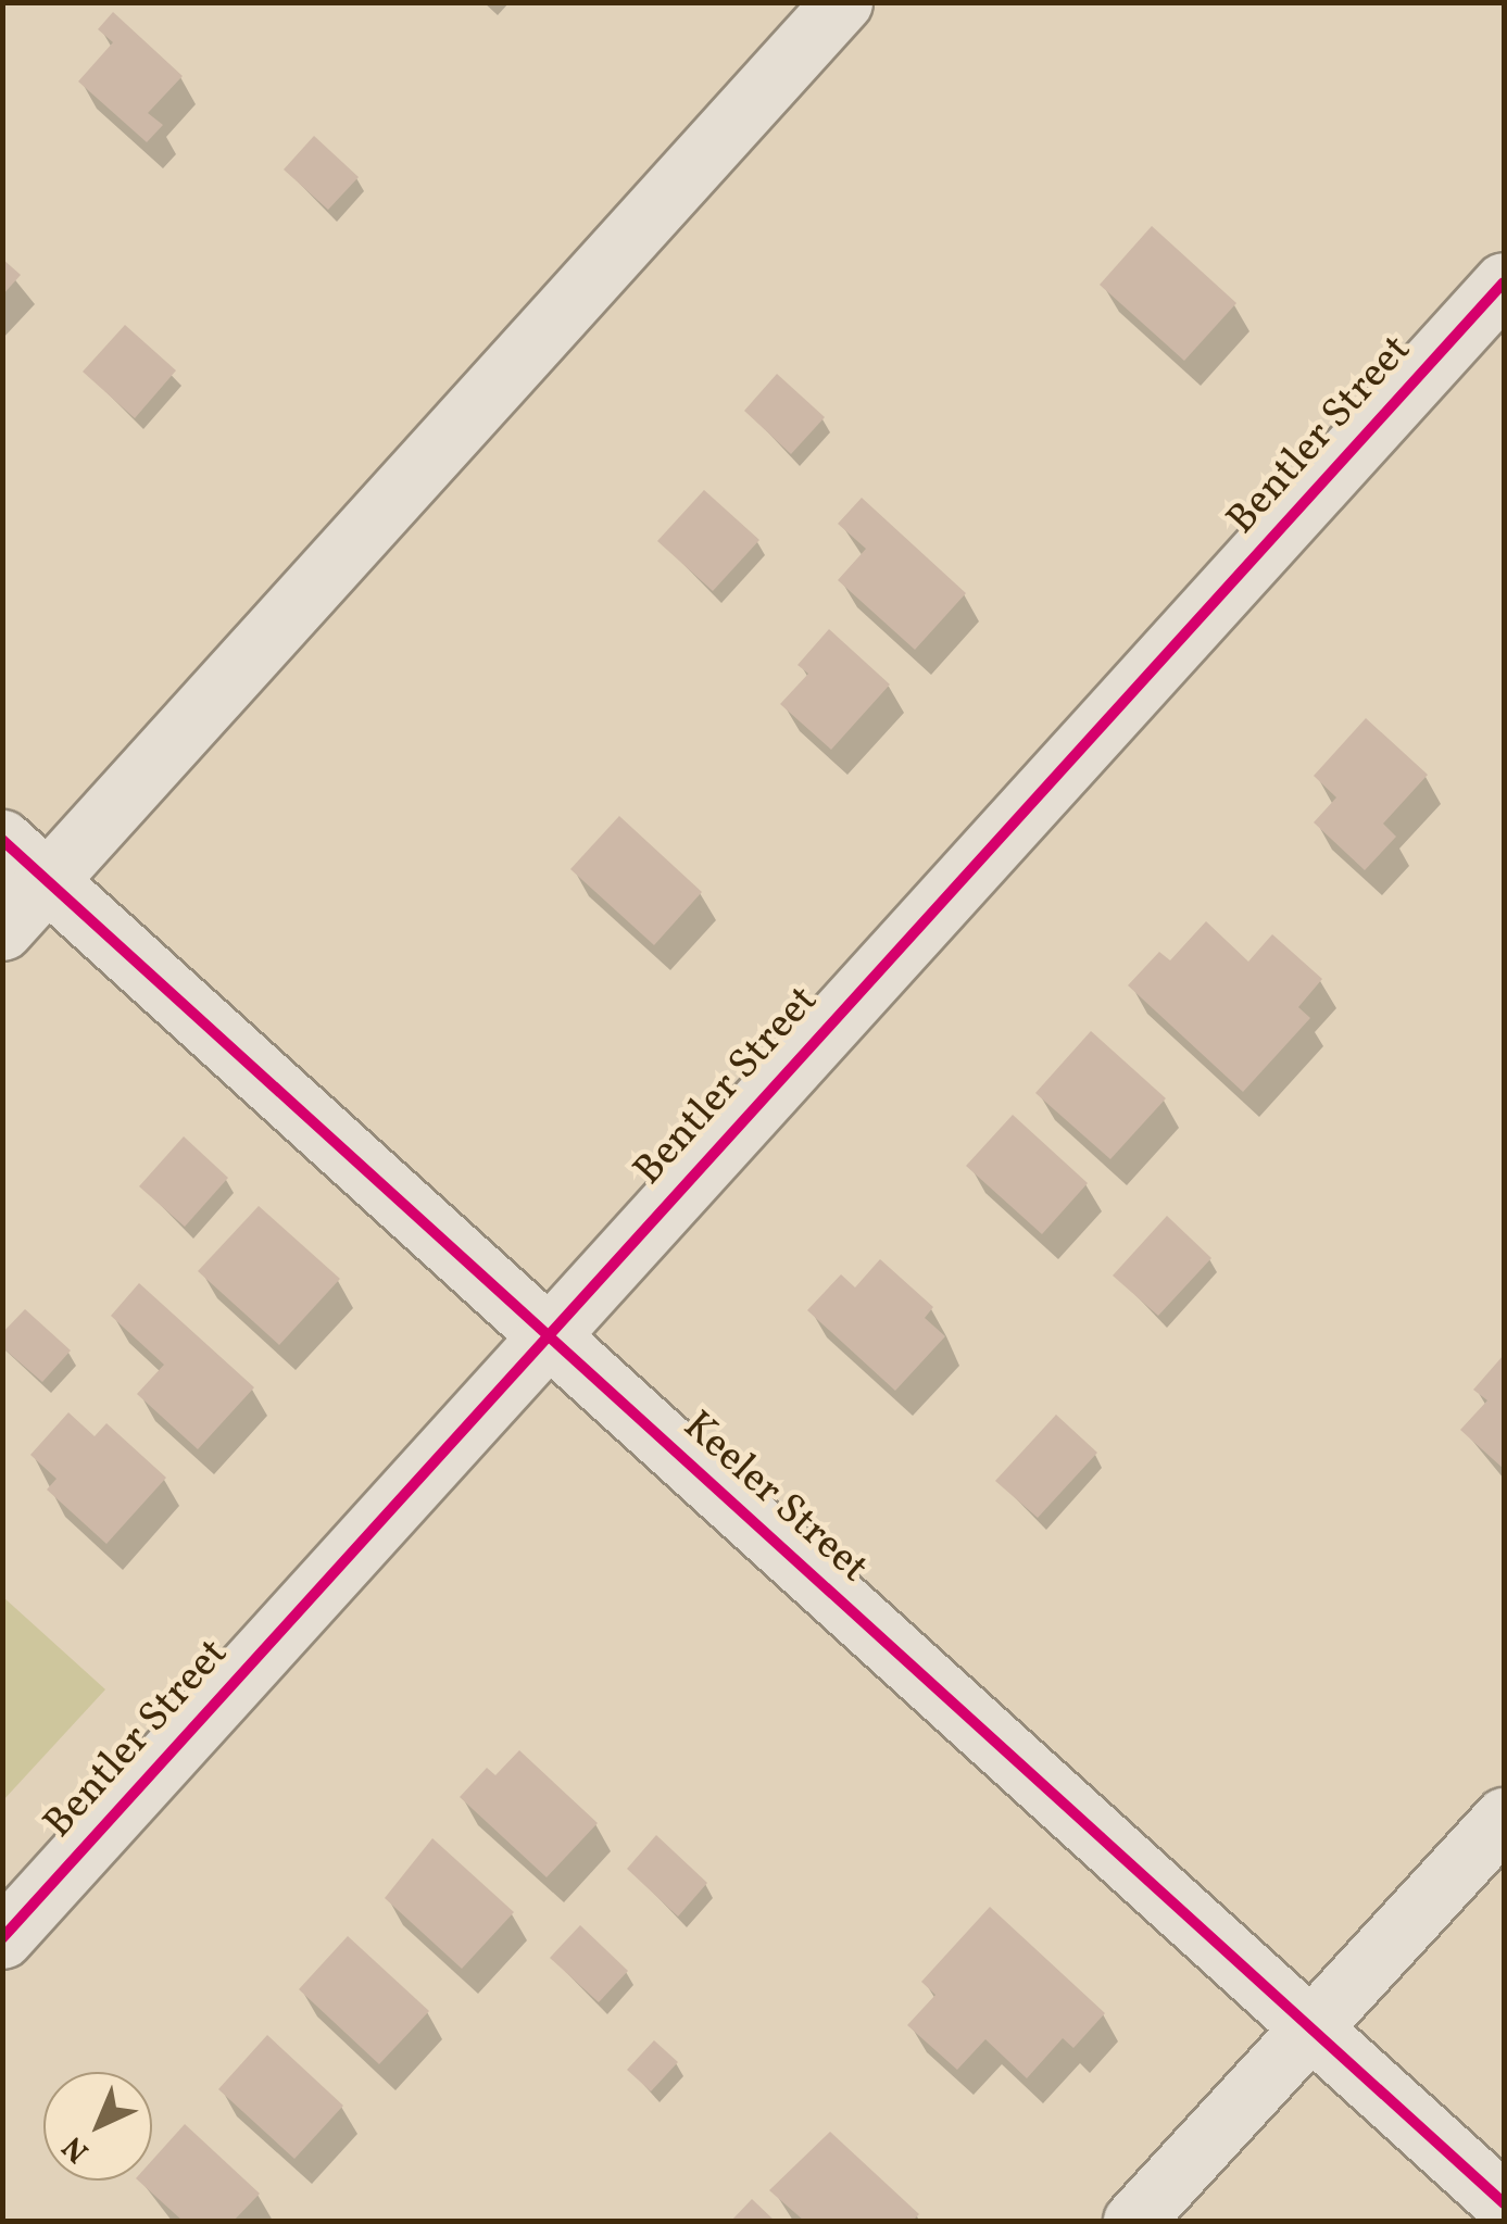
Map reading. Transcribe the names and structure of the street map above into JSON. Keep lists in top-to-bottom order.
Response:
{
  "streets": {
    "street": ["Bentler Street", "Keeler Street"]
  },
  "crossings": [
    ["Bentler Street", "Keeler Street"]
  ],
  "north": "bottom left"
}
